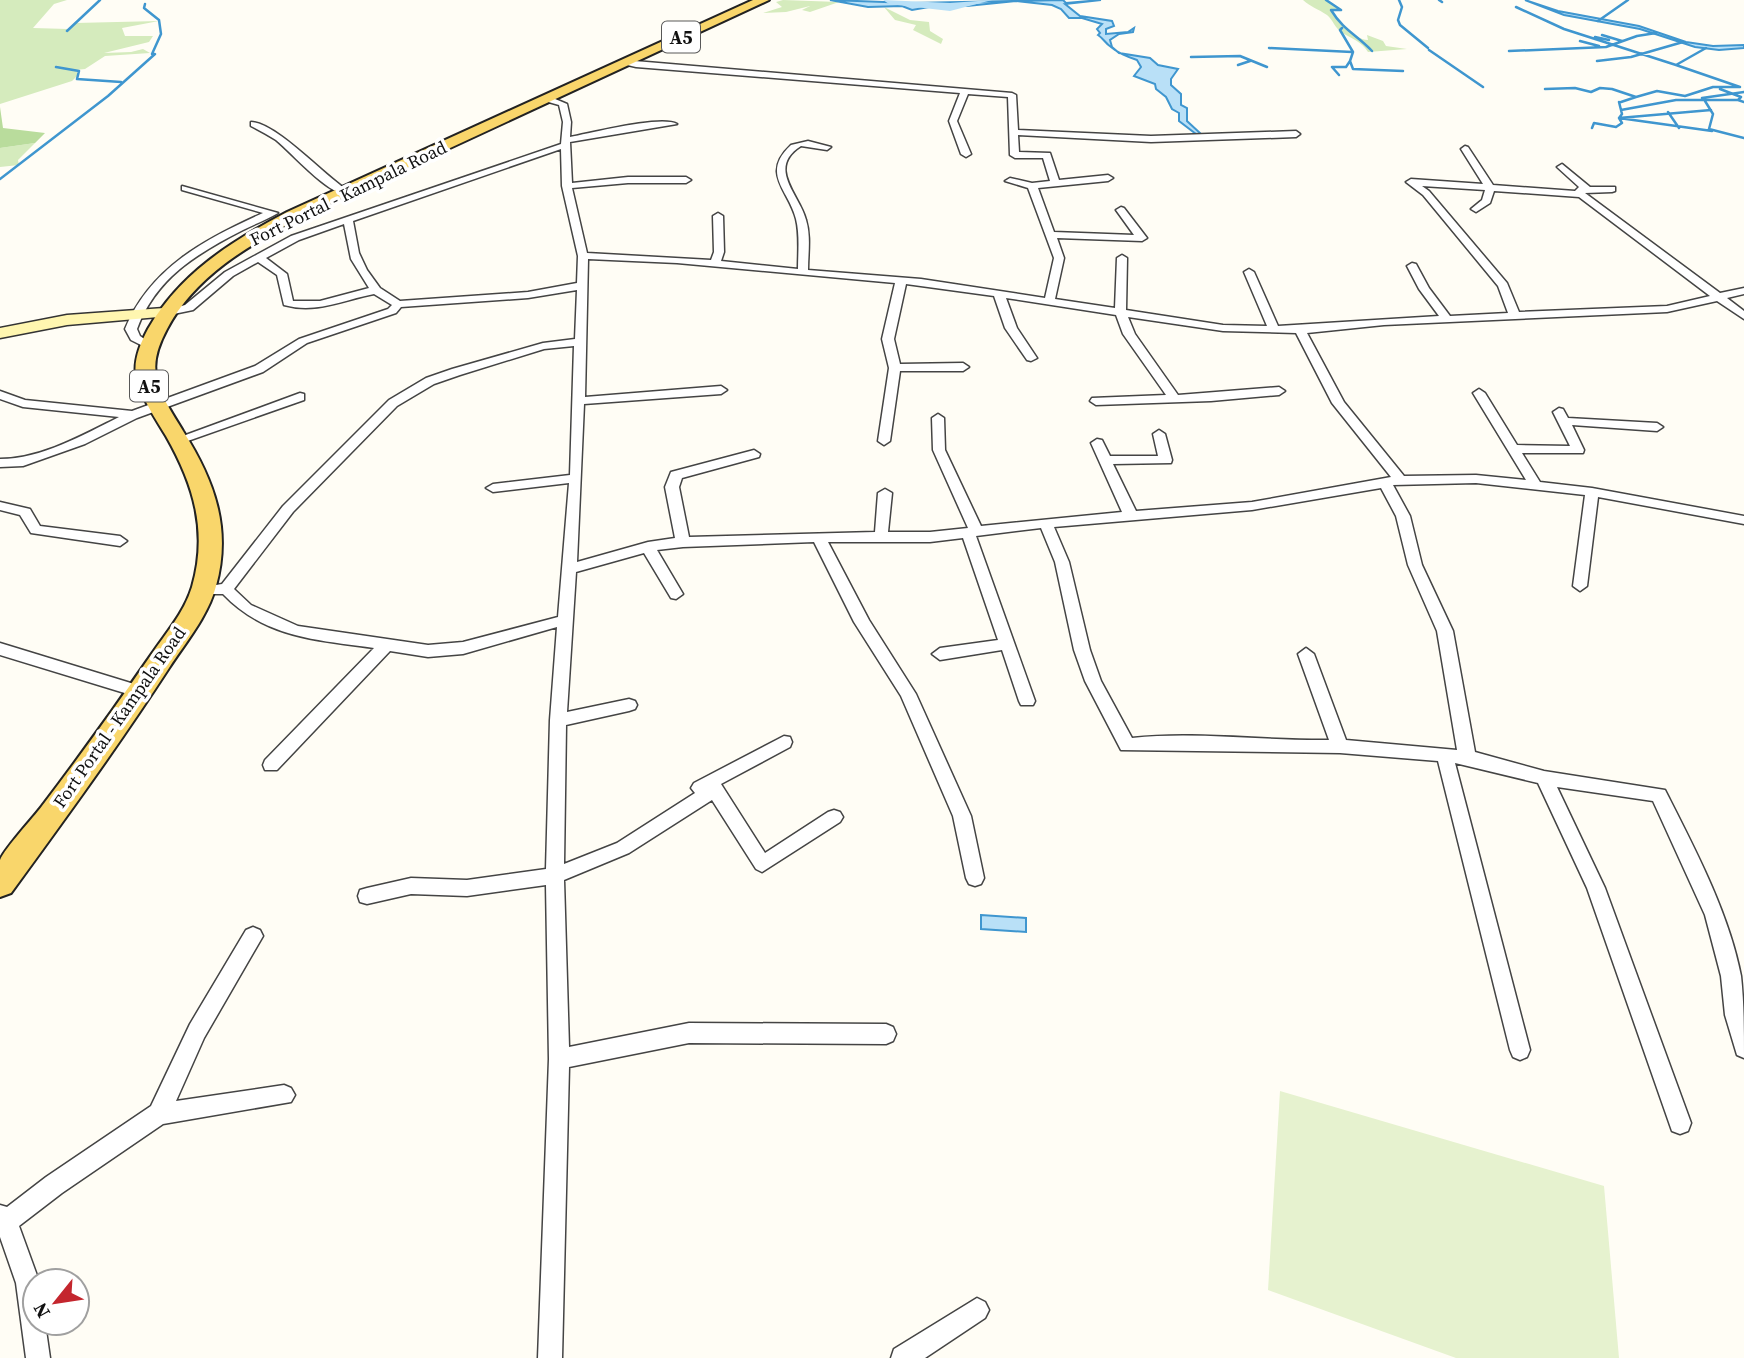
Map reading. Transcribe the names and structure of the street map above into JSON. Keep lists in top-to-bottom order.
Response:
{
  "streets": {
    "main road": ["A5", "Fort Portal - Kampala Road"]
  },
  "north": "bottom left"
}
